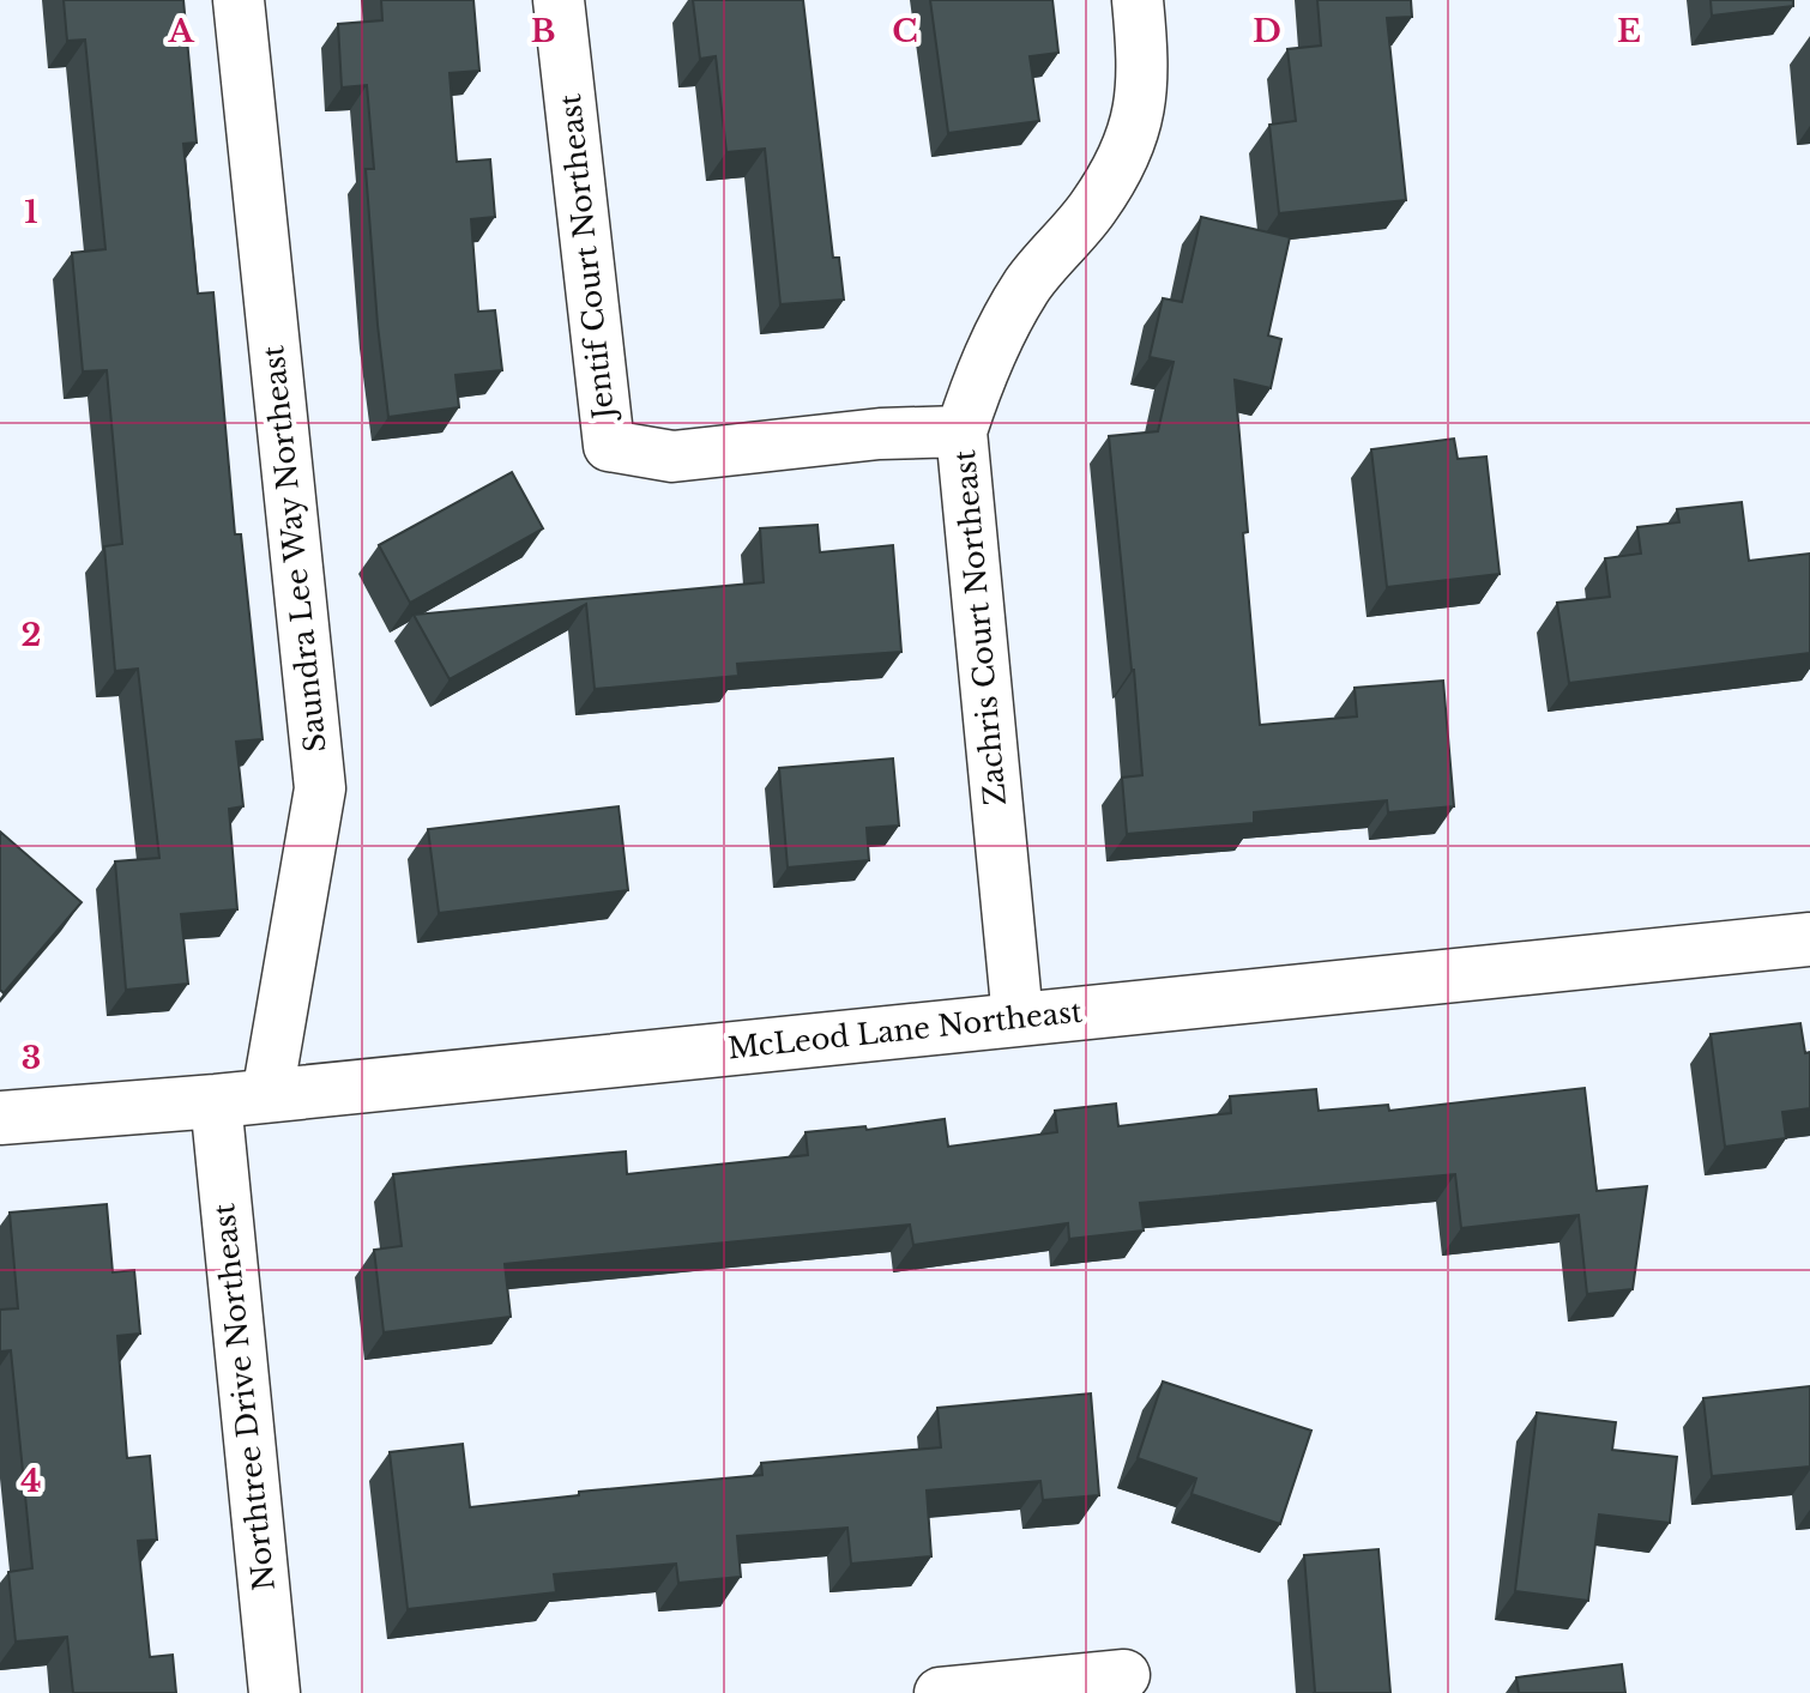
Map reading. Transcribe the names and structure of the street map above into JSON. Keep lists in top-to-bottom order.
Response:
{
  "streets": {
    "street": [
      "Jentif Court Northeast",
      "Saundra Lee Way Northeast",
      "Zachris Court Northeast",
      "McLeod Lane Northeast",
      "Northtree Drive Northeast"
    ]
  },
  "crossings": [
    ["Jentif Court Northeast", "Zachris Court Northeast"],
    ["Saundra Lee Way Northeast", "McLeod Lane Northeast"],
    ["Zachris Court Northeast", "McLeod Lane Northeast"],
    ["McLeod Lane Northeast", "Northtree Drive Northeast"]
  ],
  "grid": {
    "columns": [
      "A",
      "B",
      "C",
      "D",
      "E"
    ],
    "rows": [
      "1",
      "2",
      "3",
      "4"
    ]
  }
}
